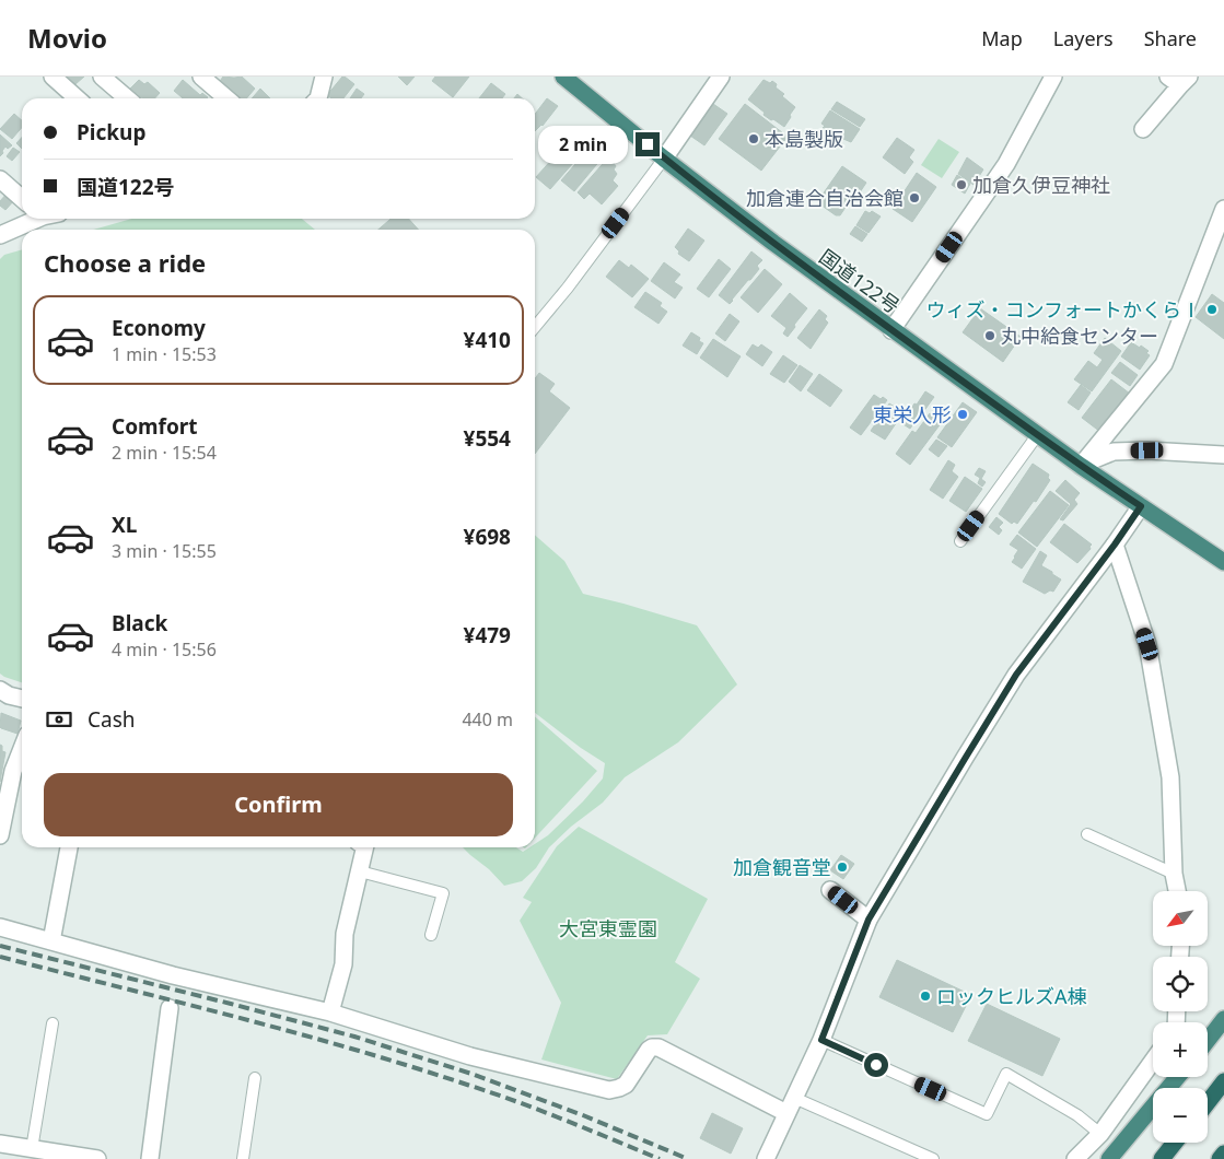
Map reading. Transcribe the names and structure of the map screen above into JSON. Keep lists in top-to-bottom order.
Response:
{
  "streets": {
    "highway": ["国道122号"]
  },
  "parks": ["大宮東霊園"],
  "places": [
    "本島製版",
    "加倉久伊豆神社",
    "加倉連合自治会館",
    "ウィズ・コンフォートかくらⅠ",
    "丸中給食センター",
    "東栄人形",
    "加倉観音堂",
    "ロックヒルズA棟"
  ],
  "north": "bottom left",
  "page": {
    "header": "Movio",
    "nav": ["Map", "Layers", "Share"],
    "banner": ["Pickup", "国道122号"],
    "bubble": "2 min",
    "heading": "Choose a ride",
    "list": [
      {
        "name": "Economy",
        "note": "1 min · 15:53",
        "value": "¥410"
      },
      {
        "name": "Comfort",
        "note": "2 min · 15:54",
        "value": "¥554"
      },
      {
        "name": "XL",
        "note": "3 min · 15:55",
        "value": "¥698"
      },
      {
        "name": "Black",
        "note": "4 min · 15:56",
        "value": "¥479"
      }
    ],
    "pay": ["Cash", "440 m"],
    "buttons": "Confirm",
    "map_buttons": ["+", "−"]
  }
}
